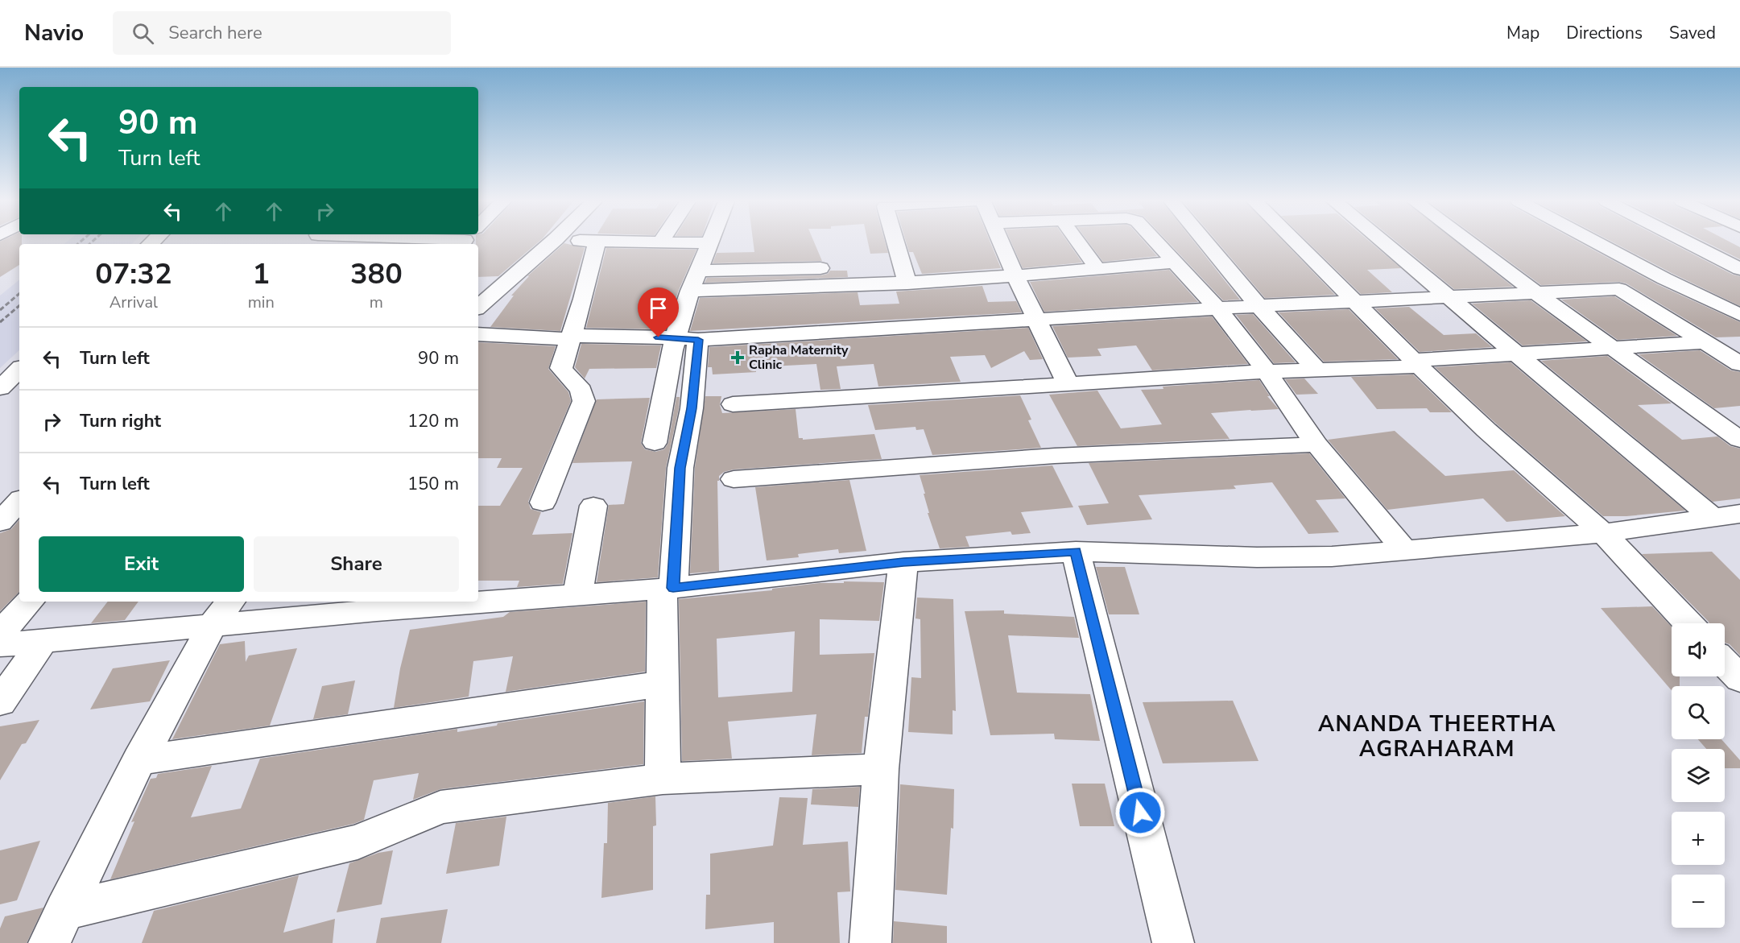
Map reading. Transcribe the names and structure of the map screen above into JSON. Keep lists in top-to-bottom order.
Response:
{
  "districts": ["ANANDA THEERTHA AGRAHARAM"],
  "places": {
    "health": ["Rapha Maternity Clinic"]
  },
  "page": {
    "header": "Navio",
    "search": "Search here",
    "nav": ["Map", "Directions", "Saved"],
    "turn": ["90 m", "Turn left"],
    "eta": [
      "07:32",
      "Arrival",
      "1",
      "min",
      "380",
      "m"
    ],
    "list": [
      {
        "name": "Turn left",
        "value": "90 m"
      },
      {
        "name": "Turn right",
        "value": "120 m"
      },
      {
        "name": "Turn left",
        "value": "150 m"
      }
    ],
    "buttons": ["Exit", "Share"],
    "map_buttons": ["+", "−"]
  }
}
